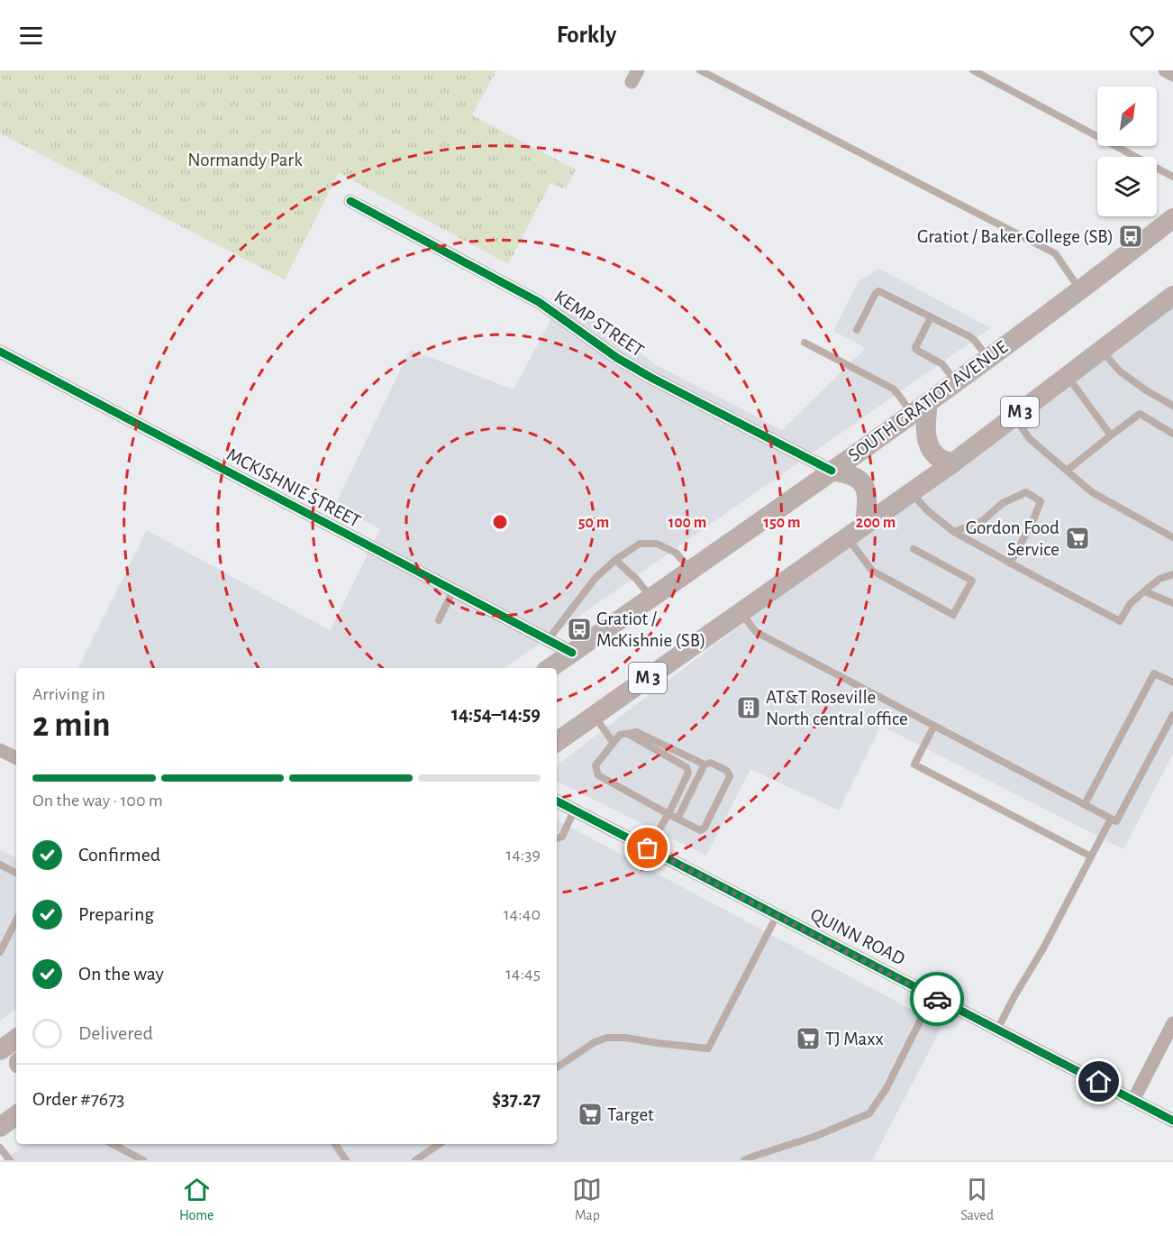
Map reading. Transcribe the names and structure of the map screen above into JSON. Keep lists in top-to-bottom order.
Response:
{
  "streets": {
    "main road": ["SOUTH GRATIOT AVENUE", "M 3"],
    "street": ["KEMP STREET", "MCKISHNIE STREET", "QUINN ROAD"]
  },
  "crossings": [
    ["KEMP STREET", "SOUTH GRATIOT AVENUE"],
    ["SOUTH GRATIOT AVENUE", "MCKISHNIE STREET"]
  ],
  "parks": ["Normandy Park"],
  "places": {
    "bus stop": ["Gratiot / Baker College (SB)", "Gratiot / McKishnie (SB)"],
    "supermarket": ["Gordon Food Service", "TJ Maxx", "Target"],
    "building": ["AT&T Roseville North central office"]
  },
  "north": "top right",
  "page": {
    "header": "Forkly",
    "heading": ["2 min", "Arriving in", "14:54–14:59"],
    "panel": ["Order #7673", "$37.27"],
    "bar": "On the way · 100 m",
    "list": [
      ["Confirmed", "14:39"],
      ["Preparing", "14:40"],
      ["On the way", "14:45"],
      "Delivered"
    ],
    "tabs": ["Home", "Map", "Saved"]
  },
  "rings": [
    "50 m",
    "100 m",
    "150 m",
    "200 m"
  ]
}
